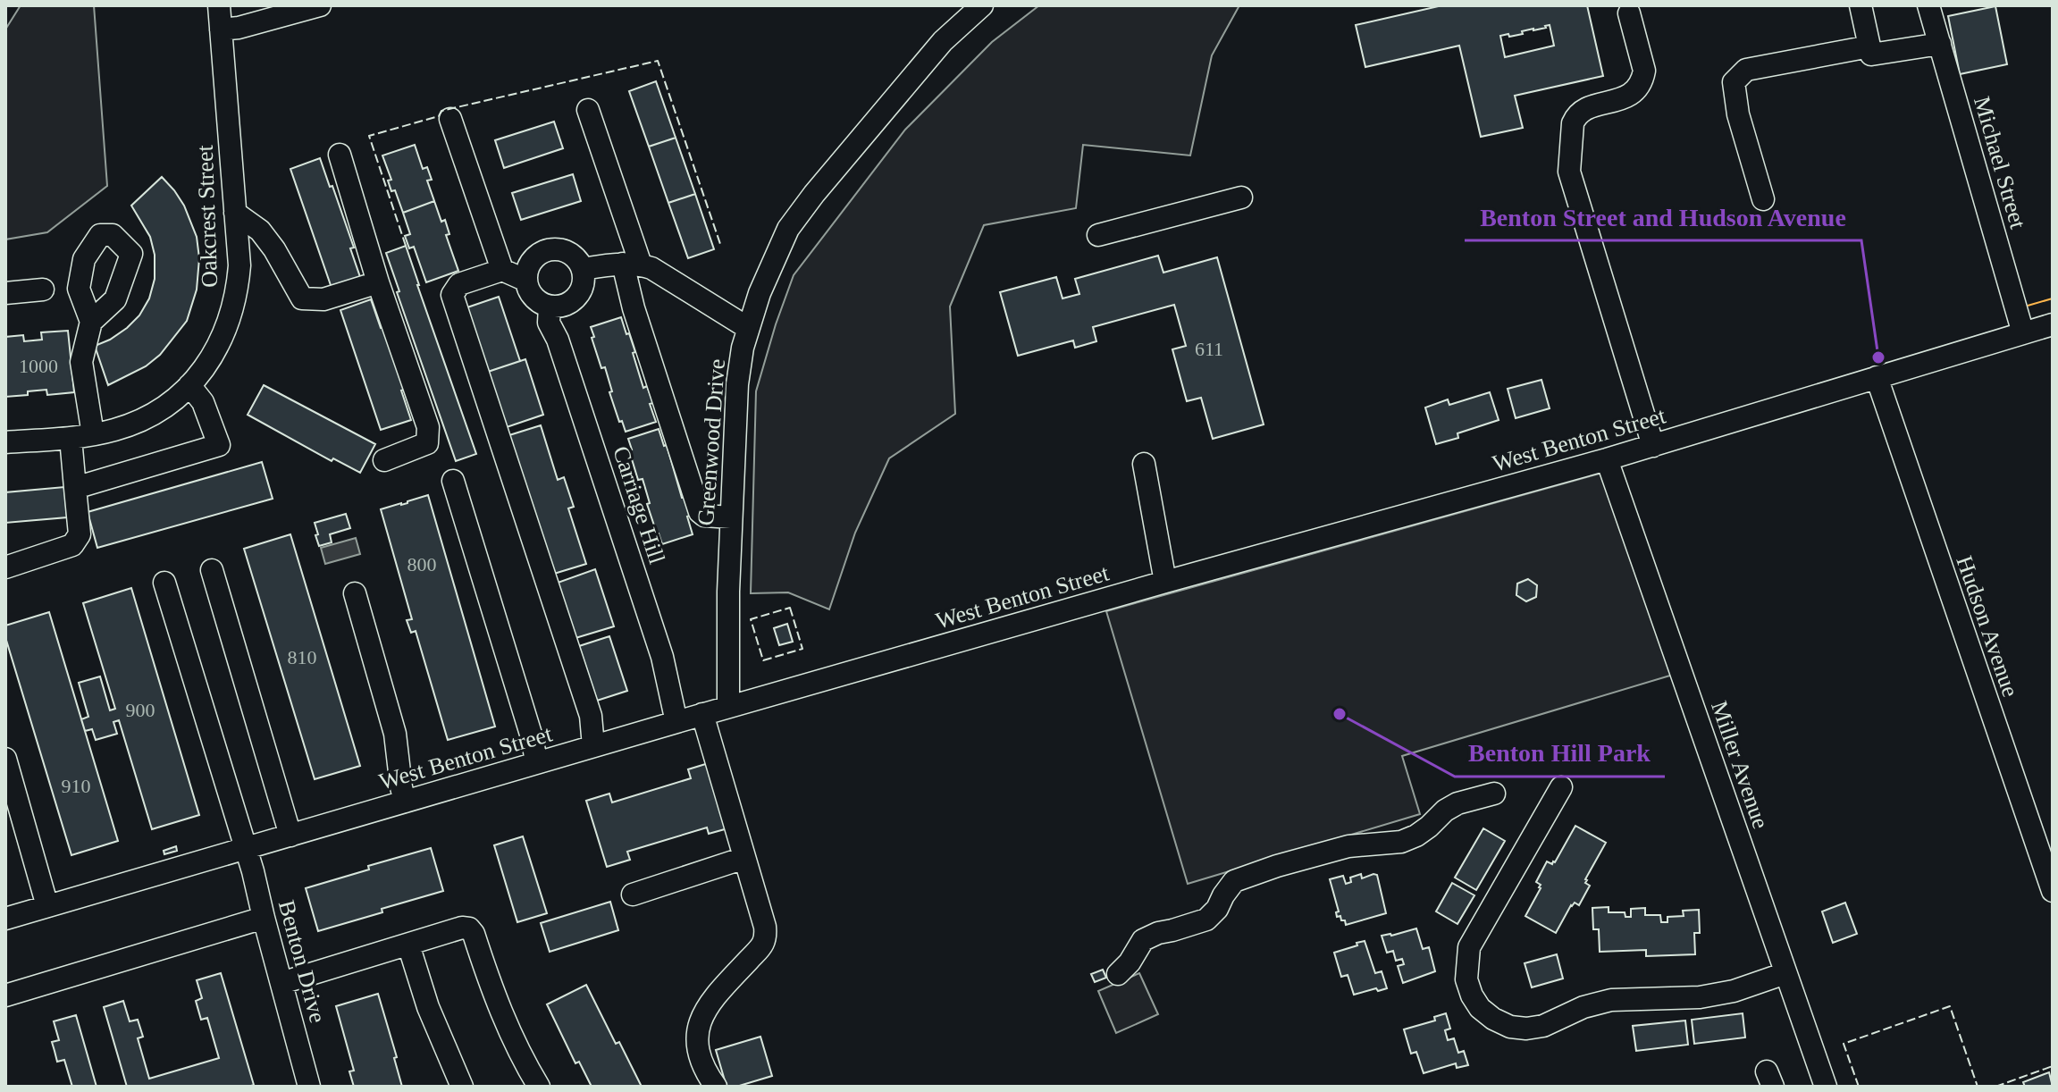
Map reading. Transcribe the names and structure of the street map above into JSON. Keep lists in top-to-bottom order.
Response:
{
  "streets": {
    "street": [
      "Michael Street",
      "Oakcrest Street",
      "West Benton Street",
      "Greenwood Drive",
      "Carriage Hill",
      "Hudson Avenue",
      "Miller Avenue",
      "Benton Drive"
    ]
  },
  "crossings": [
    ["Michael Street", "West Benton Street"],
    ["West Benton Street", "Greenwood Drive"],
    ["West Benton Street", "Carriage Hill"],
    ["West Benton Street", "Hudson Avenue"],
    ["West Benton Street", "Miller Avenue"],
    ["West Benton Street", "Benton Drive"]
  ],
  "places": ["Benton Street and Hudson Avenue", "Benton Hill Park"],
  "house_numbers": [
    "611",
    "1000",
    "800",
    "810",
    "900",
    "910"
  ]
}
